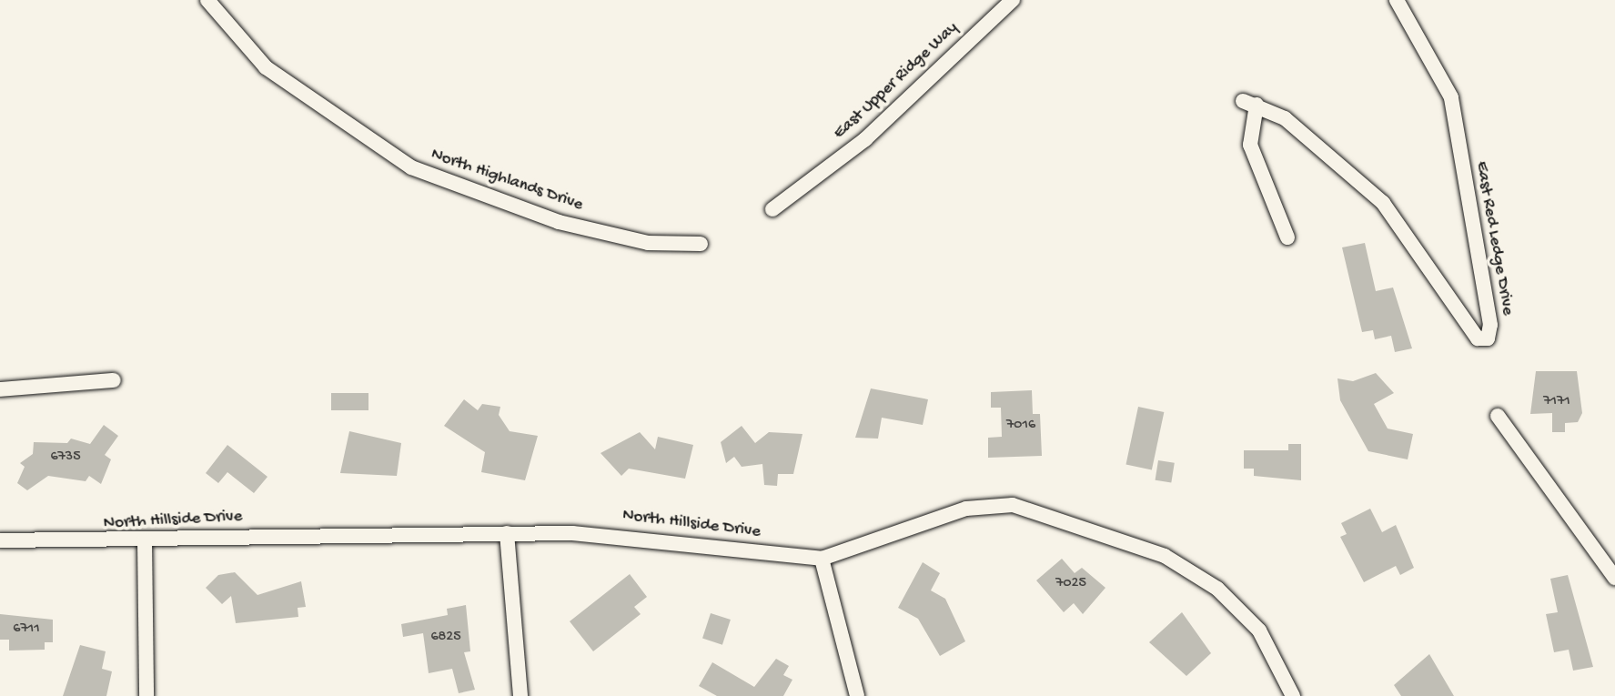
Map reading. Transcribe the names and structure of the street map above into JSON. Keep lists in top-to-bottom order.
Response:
{
  "streets": {
    "street": [
      "East Upper Ridge Way",
      "North Highlands Drive",
      "East Red Ledge Drive",
      "North Hillside Drive"
    ]
  },
  "house_numbers": [
    "7171",
    "7016",
    "6735",
    "7025",
    "6711",
    "6825"
  ]
}
